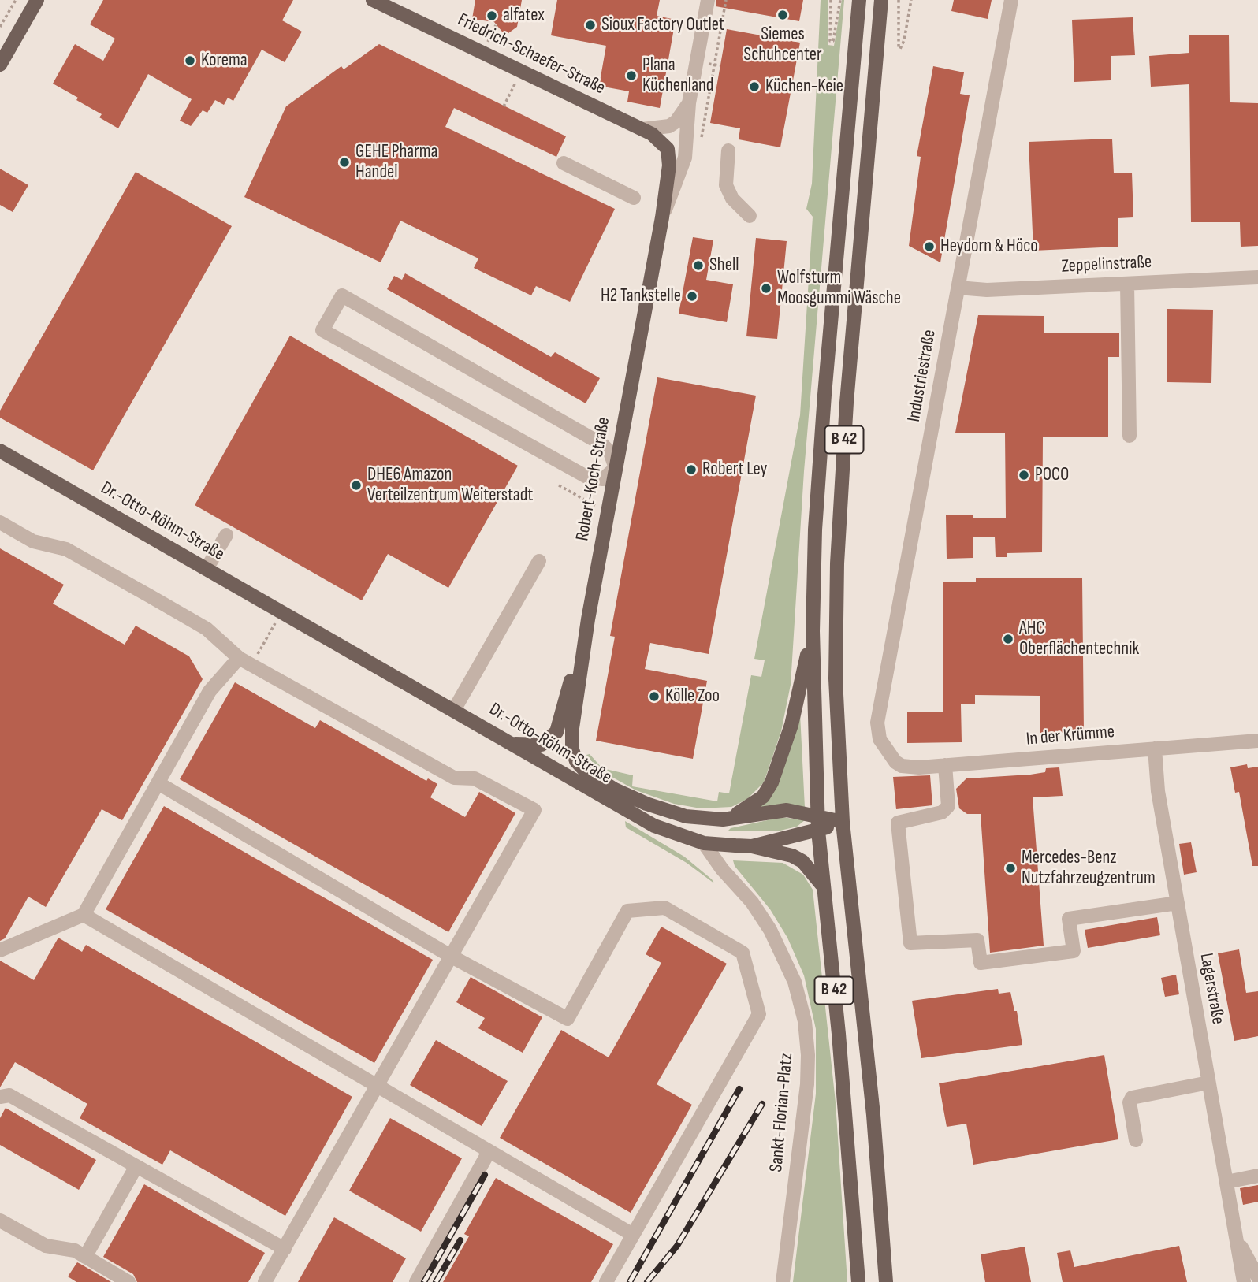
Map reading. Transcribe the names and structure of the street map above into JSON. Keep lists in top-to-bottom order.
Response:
{
  "streets": {
    "main road": [
      "Friedrich-Schaefer-Straße",
      "B 42",
      "Robert-Koch-Straße",
      "Dr.-Otto-Röhm-Straße"
    ],
    "street": [
      "Zeppelinstraße",
      "Industriestraße",
      "In der Krümme",
      "Lagerstraße",
      "Sankt-Florian-Platz"
    ]
  },
  "crossings": [
    ["Friedrich-Schaefer-Straße", "Robert-Koch-Straße"],
    ["Zeppelinstraße", "Industriestraße"],
    ["Industriestraße", "In der Krümme"],
    ["B 42", "Dr.-Otto-Röhm-Straße"],
    ["Robert-Koch-Straße", "Dr.-Otto-Röhm-Straße"],
    ["Dr.-Otto-Röhm-Straße", "Sankt-Florian-Platz"],
    ["In der Krümme", "Lagerstraße"]
  ],
  "places": [
    "Siemes Schuhcenter",
    "alfatex",
    "Sioux Factory Outlet",
    "Korema",
    "Plana Küchenland",
    "Küchen-Keie",
    "GEHE Pharma Handel",
    "Heydorn & Höco",
    "Shell",
    "Wolfsturm Moosgummi Wäsche",
    "H2 Tankstelle",
    "Robert Ley",
    "POCO",
    "DHE6 Amazon Verteilzentrum Weiterstadt",
    "AHC Oberflächentechnik",
    "Kölle Zoo",
    "Mercedes-Benz Nutzfahrzeugzentrum"
  ]
}
